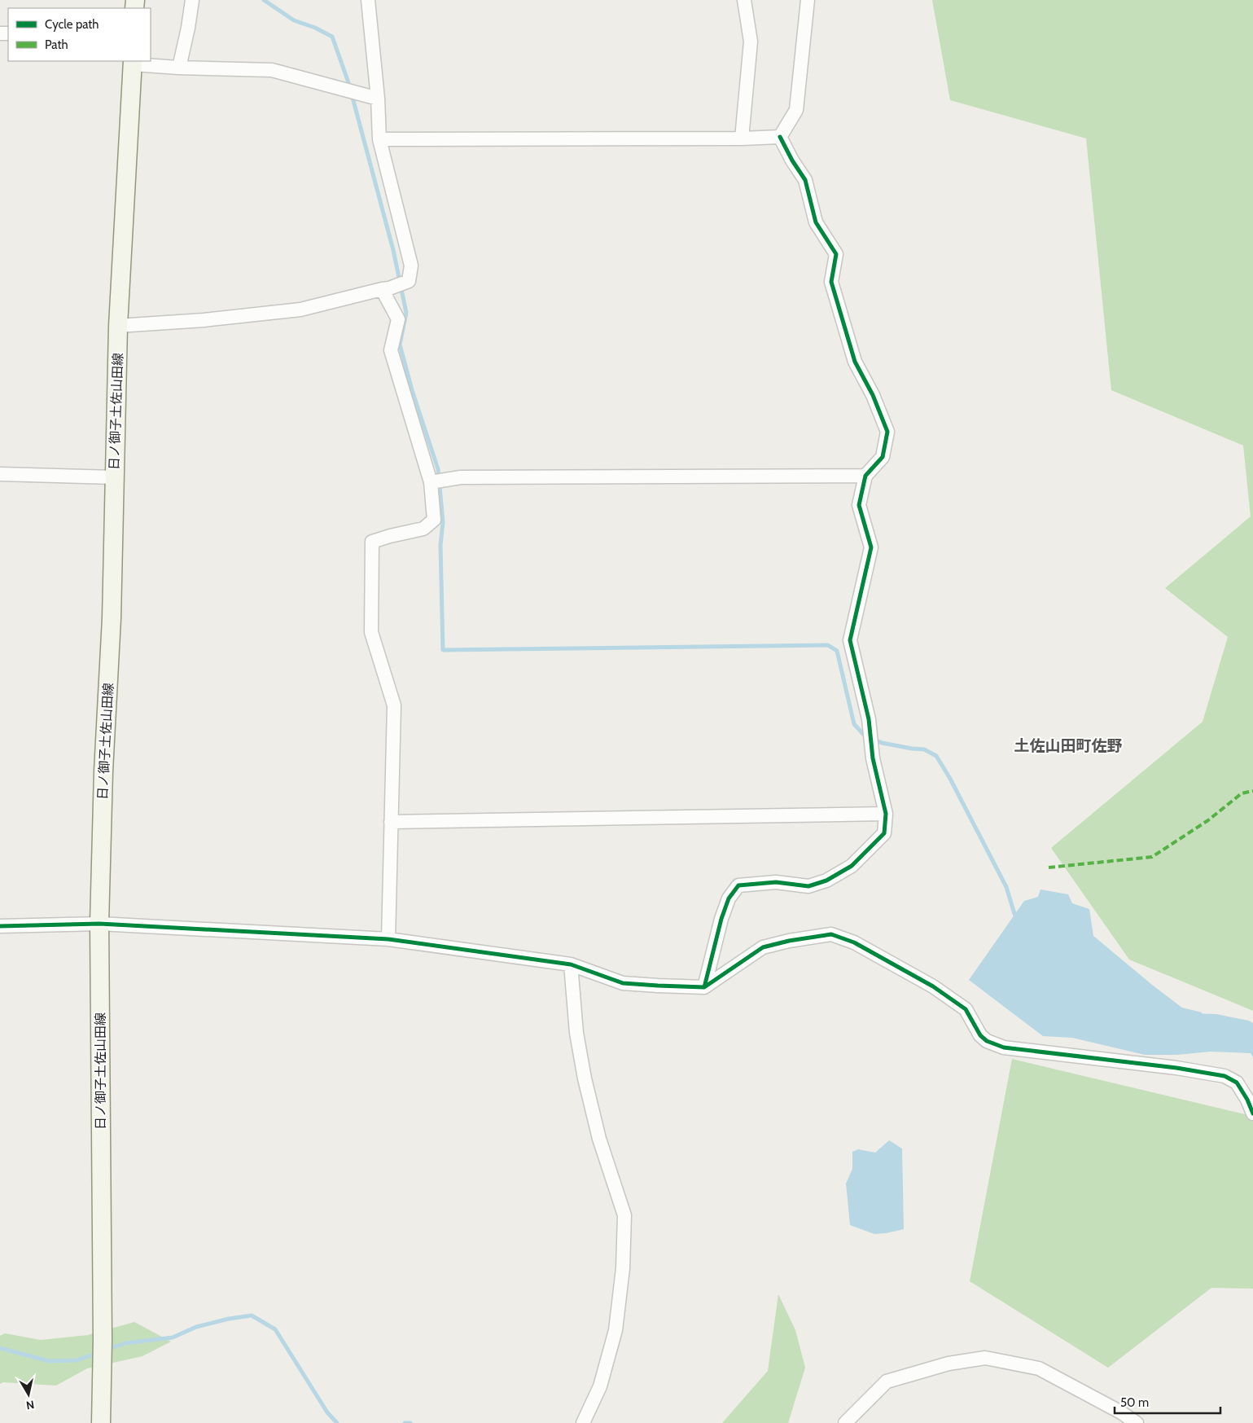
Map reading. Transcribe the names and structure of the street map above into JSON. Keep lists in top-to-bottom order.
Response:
{
  "streets": {
    "main road": ["日ノ御子土佐山田線"]
  },
  "districts": ["土佐山田町佐野"],
  "legend": ["Cycle path", "Path"],
  "scale_bar": "50 m",
  "north": "bottom"
}
